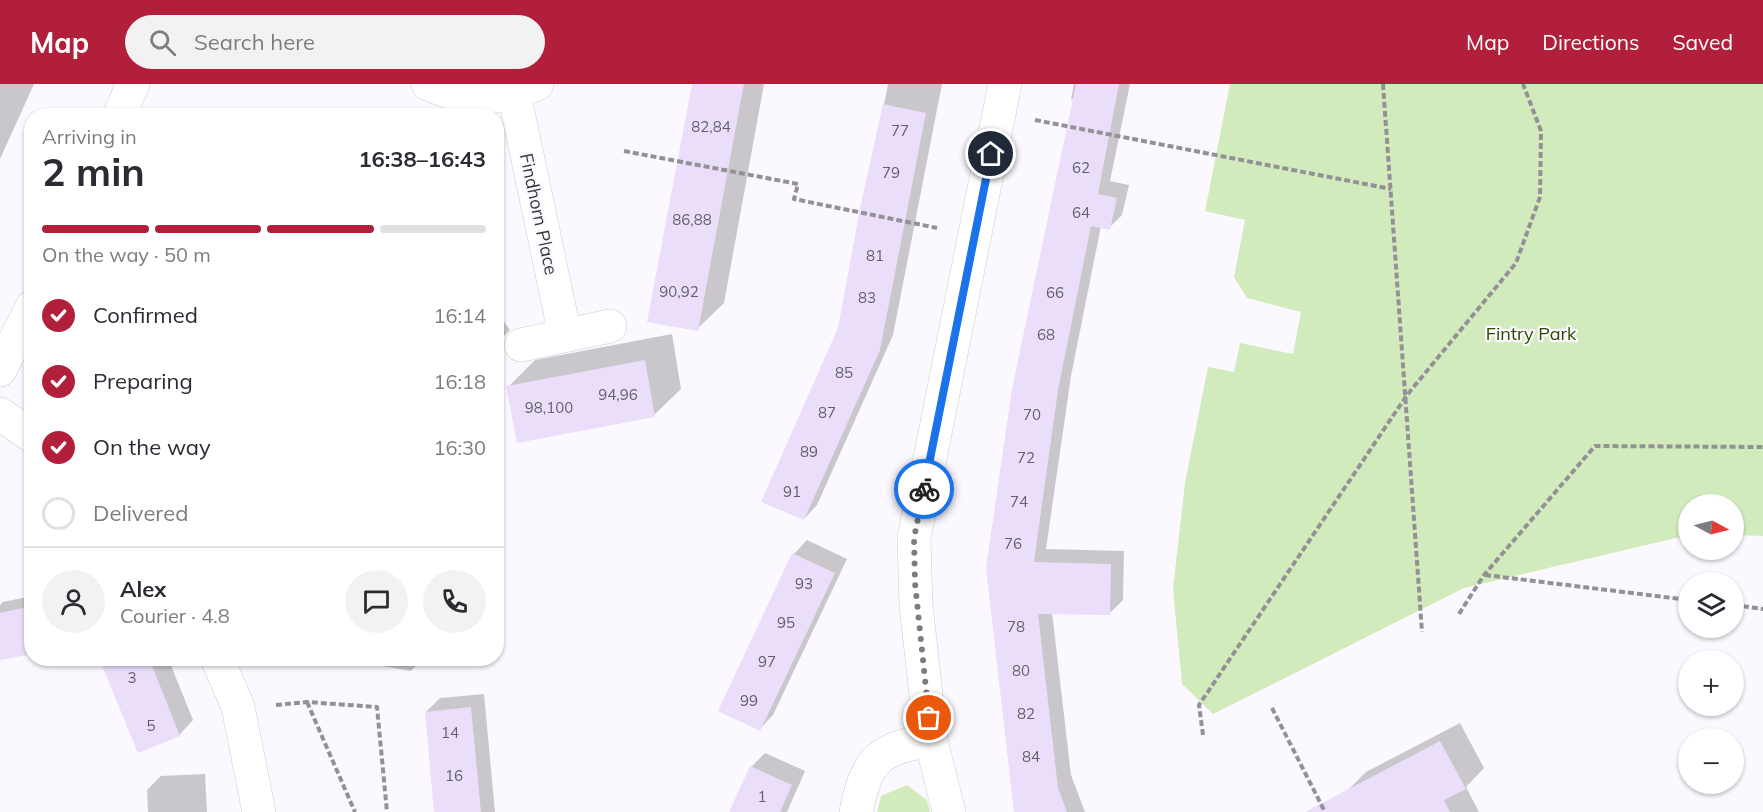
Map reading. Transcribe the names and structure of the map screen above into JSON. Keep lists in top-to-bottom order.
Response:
{
  "streets": {
    "street": ["Findhorn Place"]
  },
  "parks": ["Fintry Park"],
  "house_numbers": [
    "82,84",
    "77",
    "62",
    "79",
    "64",
    "86,88",
    "81",
    "90,92",
    "66",
    "83",
    "68",
    "85",
    "94,96",
    "98,100",
    "87",
    "70",
    "89",
    "72",
    "91",
    "74",
    "76",
    "93",
    "95",
    "78",
    "97",
    "80",
    "3",
    "99",
    "82",
    "5",
    "14",
    "84",
    "16",
    "1"
  ],
  "north": "right",
  "page": {
    "header": "Map",
    "search": "Search here",
    "nav": ["Map", "Directions", "Saved"],
    "heading": ["2 min", "Arriving in", "16:38–16:43"],
    "panel": ["Alex", "Courier · 4.8"],
    "bar": "On the way · 50 m",
    "list": [
      ["Confirmed", "16:14"],
      ["Preparing", "16:18"],
      ["On the way", "16:30"],
      "Delivered"
    ],
    "map_buttons": ["+", "−"]
  }
}
